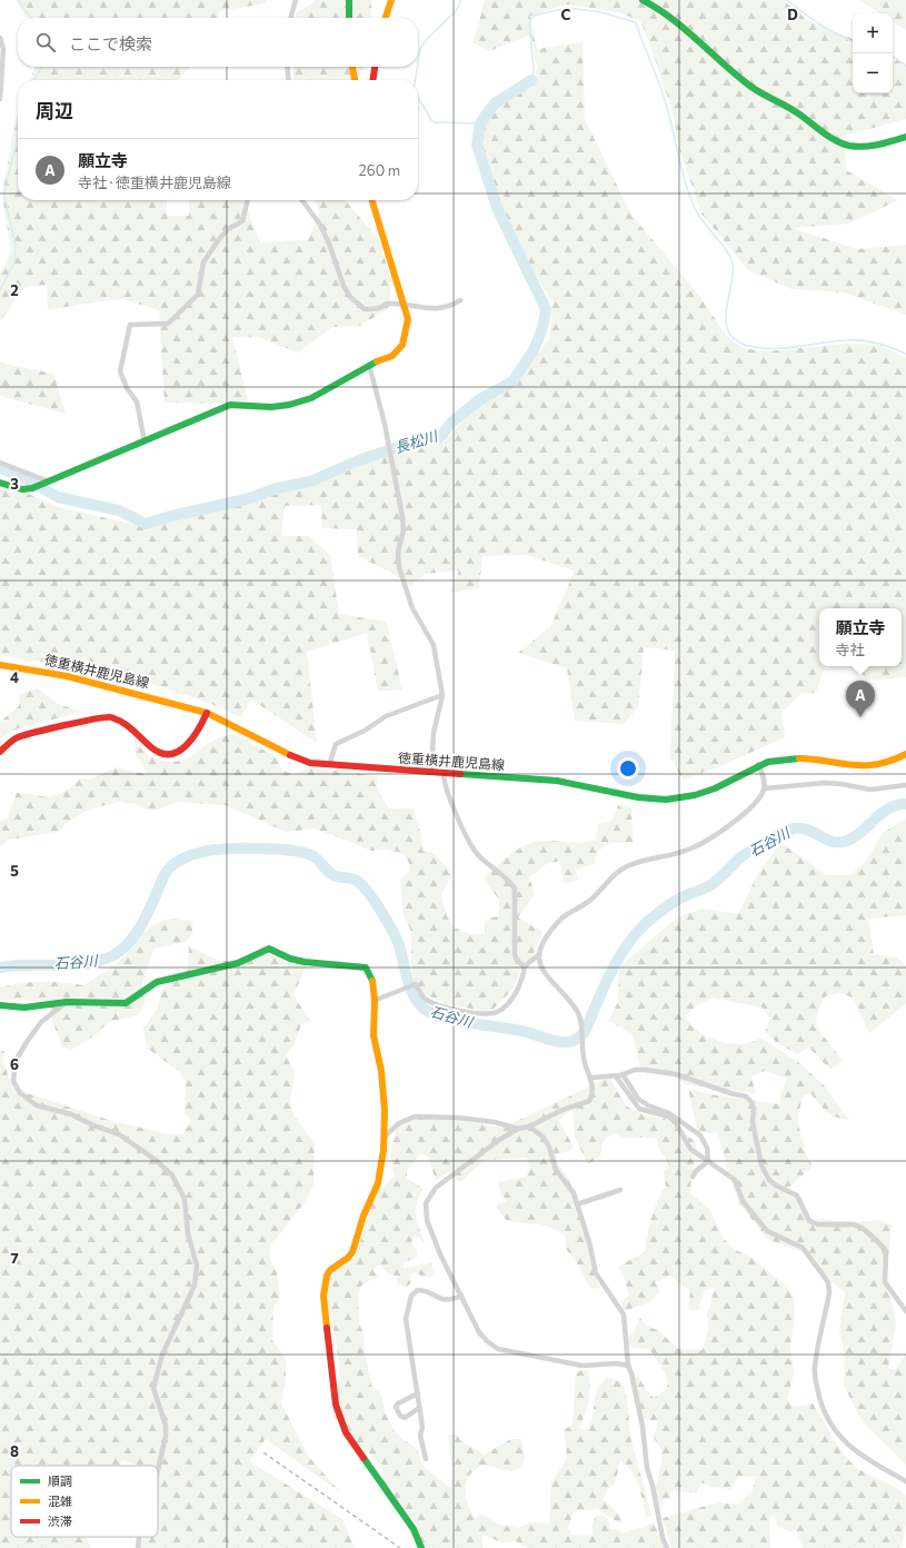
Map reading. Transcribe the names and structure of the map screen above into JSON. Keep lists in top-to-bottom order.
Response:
{
  "streets": {
    "street": ["徳重横井鹿児島線"]
  },
  "water": ["長松川", "石谷川"],
  "legend": ["順調", "混雑", "渋滞"],
  "page": {
    "map_buttons": ["+", "−"],
    "search": "ここで検索",
    "heading": "周辺",
    "list": [
      {
        "mark": "A",
        "name": "願立寺",
        "note": "寺社 · 徳重横井鹿児島線",
        "value": "260 m"
      }
    ],
    "popup": ["願立寺", "寺社"],
    "pins": "A"
  },
  "grid": {
    "columns": ["C", "D"],
    "rows": [
      "2",
      "3",
      "4",
      "5",
      "6",
      "7",
      "8"
    ]
  }
}
